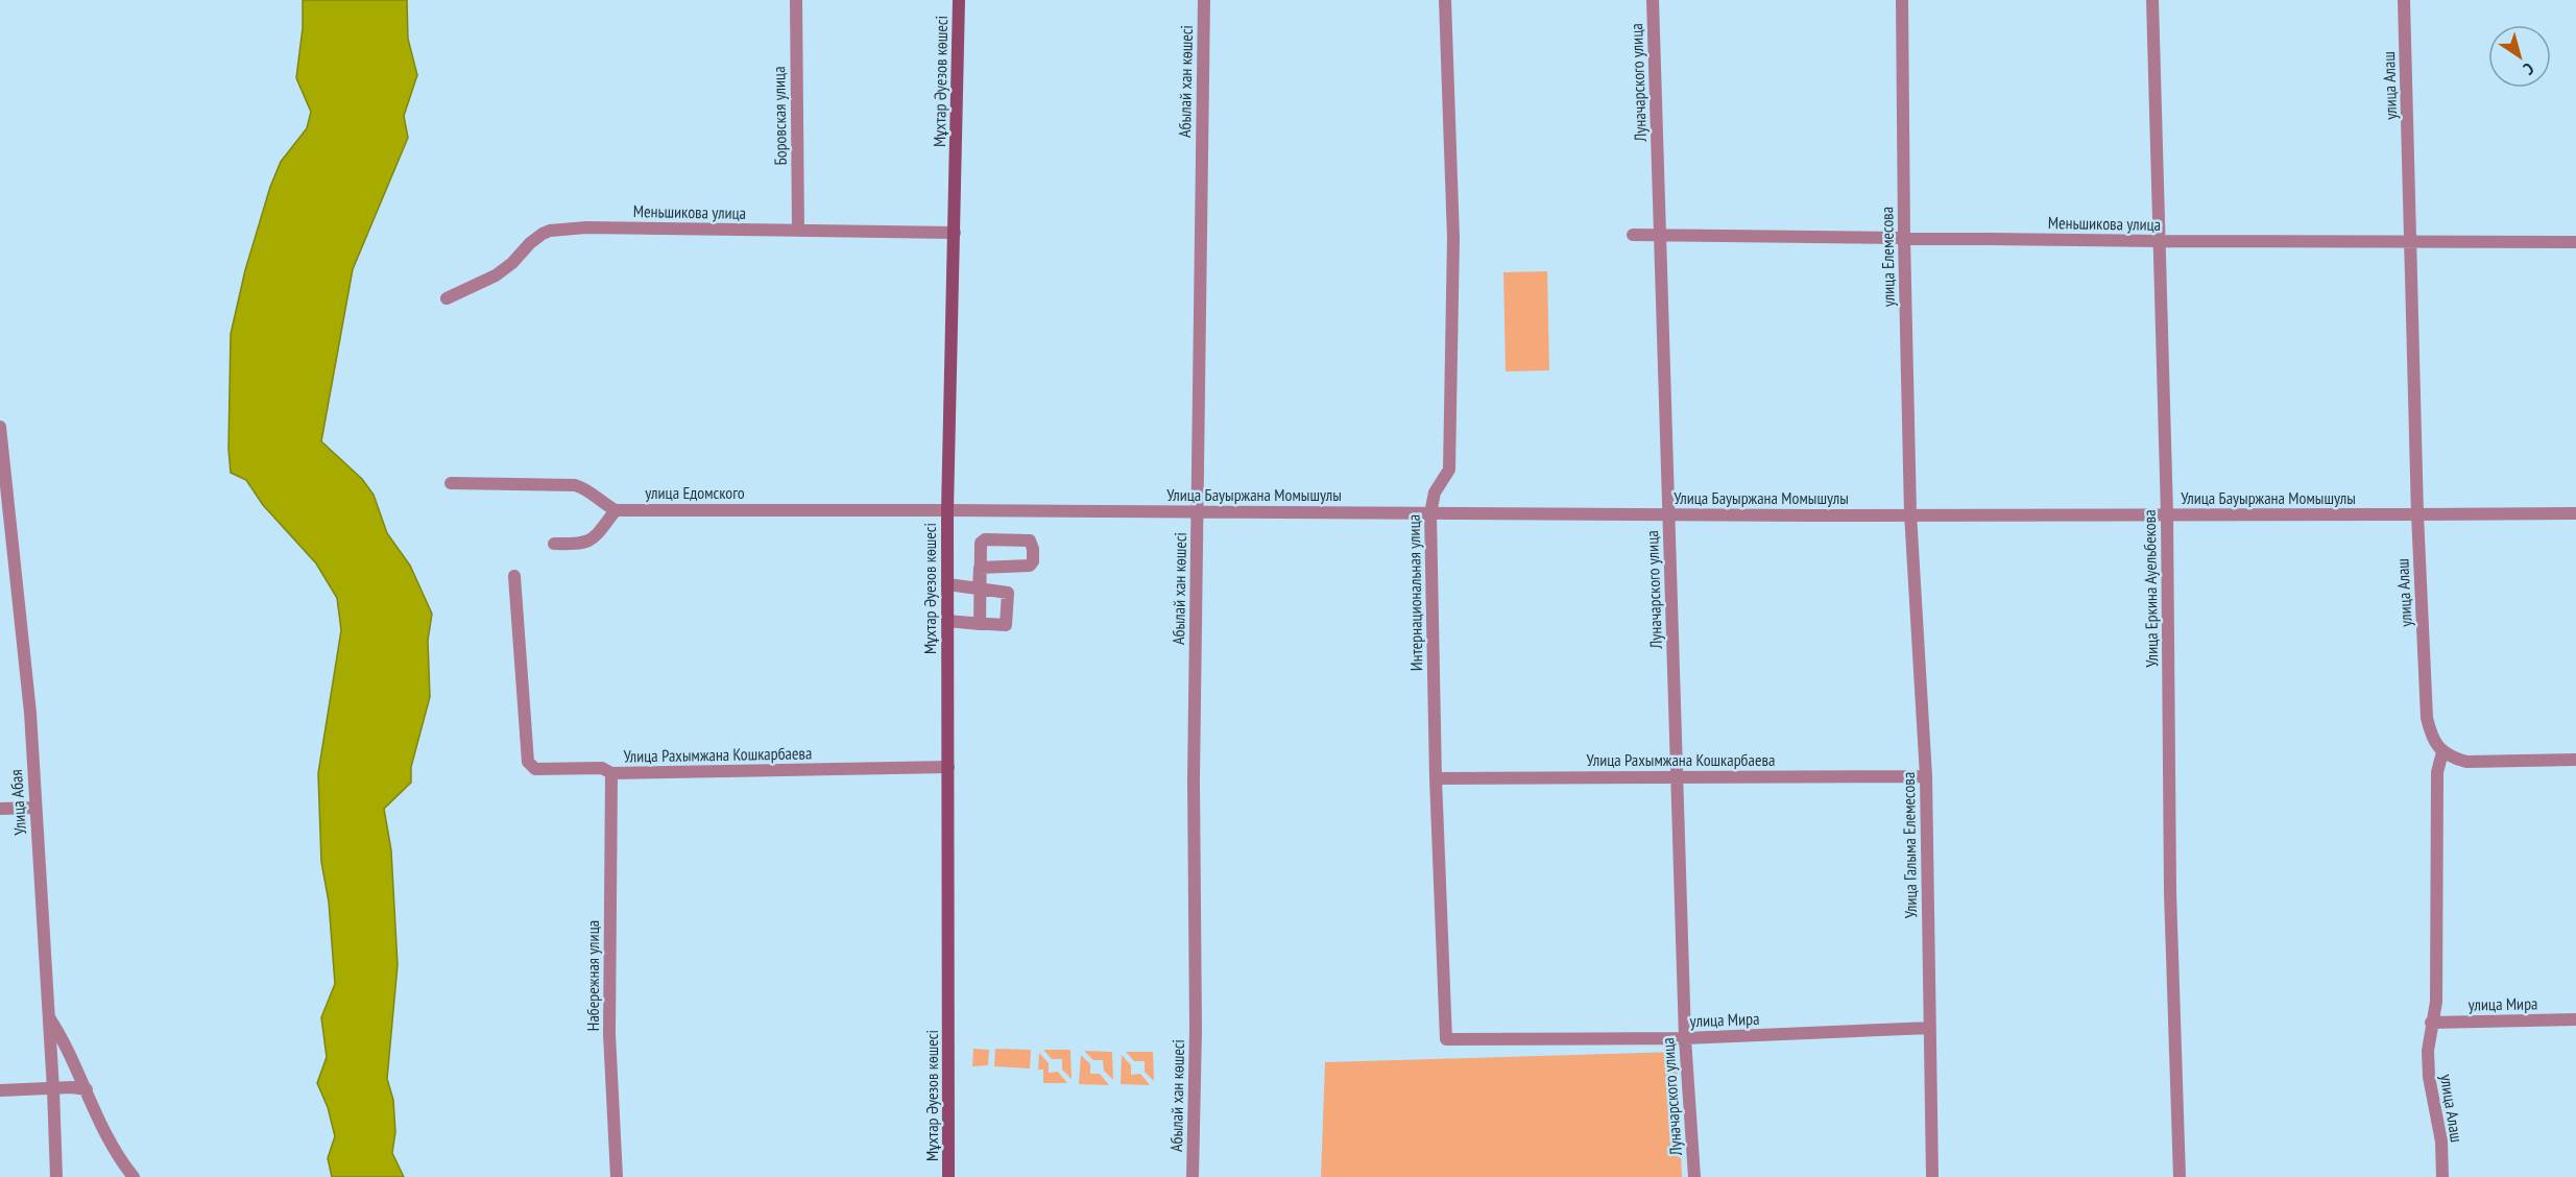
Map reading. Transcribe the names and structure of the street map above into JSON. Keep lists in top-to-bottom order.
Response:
{
  "streets": {
    "main road": ["Мұхтар Әуезов көшесі"],
    "street": [
      "Абылай хан көшесі",
      "Луначарского улица",
      "улица Алаш",
      "Боровская улица",
      "Меньшикова улица",
      "улица Елемесова",
      "улица Едомского",
      "Улица Бауыржана Момышулы",
      "Улица Еркина Ауельбекова",
      "Интернациональная улица",
      "Улица Рахымжана Кошкарбаева",
      "Улица Абая",
      "Улица Галыма Елемесова",
      "Набережная улица",
      "улица Мира"
    ]
  },
  "crossings": [
    ["Мұхтар Әуезов көшесі", "Меньшикова улица"],
    ["Мұхтар Әуезов көшесі", "улица Едомского"],
    ["Мұхтар Әуезов көшесі", "Улица Бауыржана Момышулы"],
    ["Мұхтар Әуезов көшесі", "Улица Рахымжана Кошкарбаева"],
    ["Абылай хан көшесі", "Улица Бауыржана Момышулы"],
    ["Луначарского улица", "Меньшикова улица"],
    ["Луначарского улица", "Улица Бауыржана Момышулы"],
    ["Луначарского улица", "Улица Рахымжана Кошкарбаева"],
    ["Луначарского улица", "улица Мира"],
    ["улица Алаш", "Меньшикова улица"],
    ["улица Алаш", "Улица Бауыржана Момышулы"],
    ["улица Алаш", "улица Мира"],
    ["Боровская улица", "Меньшикова улица"],
    ["Меньшикова улица", "улица Елемесова"],
    ["Меньшикова улица", "Улица Еркина Ауельбекова"],
    ["улица Елемесова", "Улица Бауыржана Момышулы"],
    ["улица Елемесова", "Улица Галыма Елемесова"],
    ["улица Едомского", "Улица Бауыржана Момышулы"],
    ["Улица Бауыржана Момышулы", "Улица Еркина Ауельбекова"],
    ["Улица Бауыржана Момышулы", "Интернациональная улица"],
    ["Улица Бауыржана Момышулы", "Улица Галыма Елемесова"],
    ["Интернациональная улица", "Улица Рахымжана Кошкарбаева"],
    ["Интернациональная улица", "улица Мира"],
    ["Улица Рахымжана Кошкарбаева", "Улица Галыма Елемесова"],
    ["Улица Рахымжана Кошкарбаева", "Набережная улица"],
    ["Улица Галыма Елемесова", "улица Мира"]
  ],
  "north": "bottom right"
}
